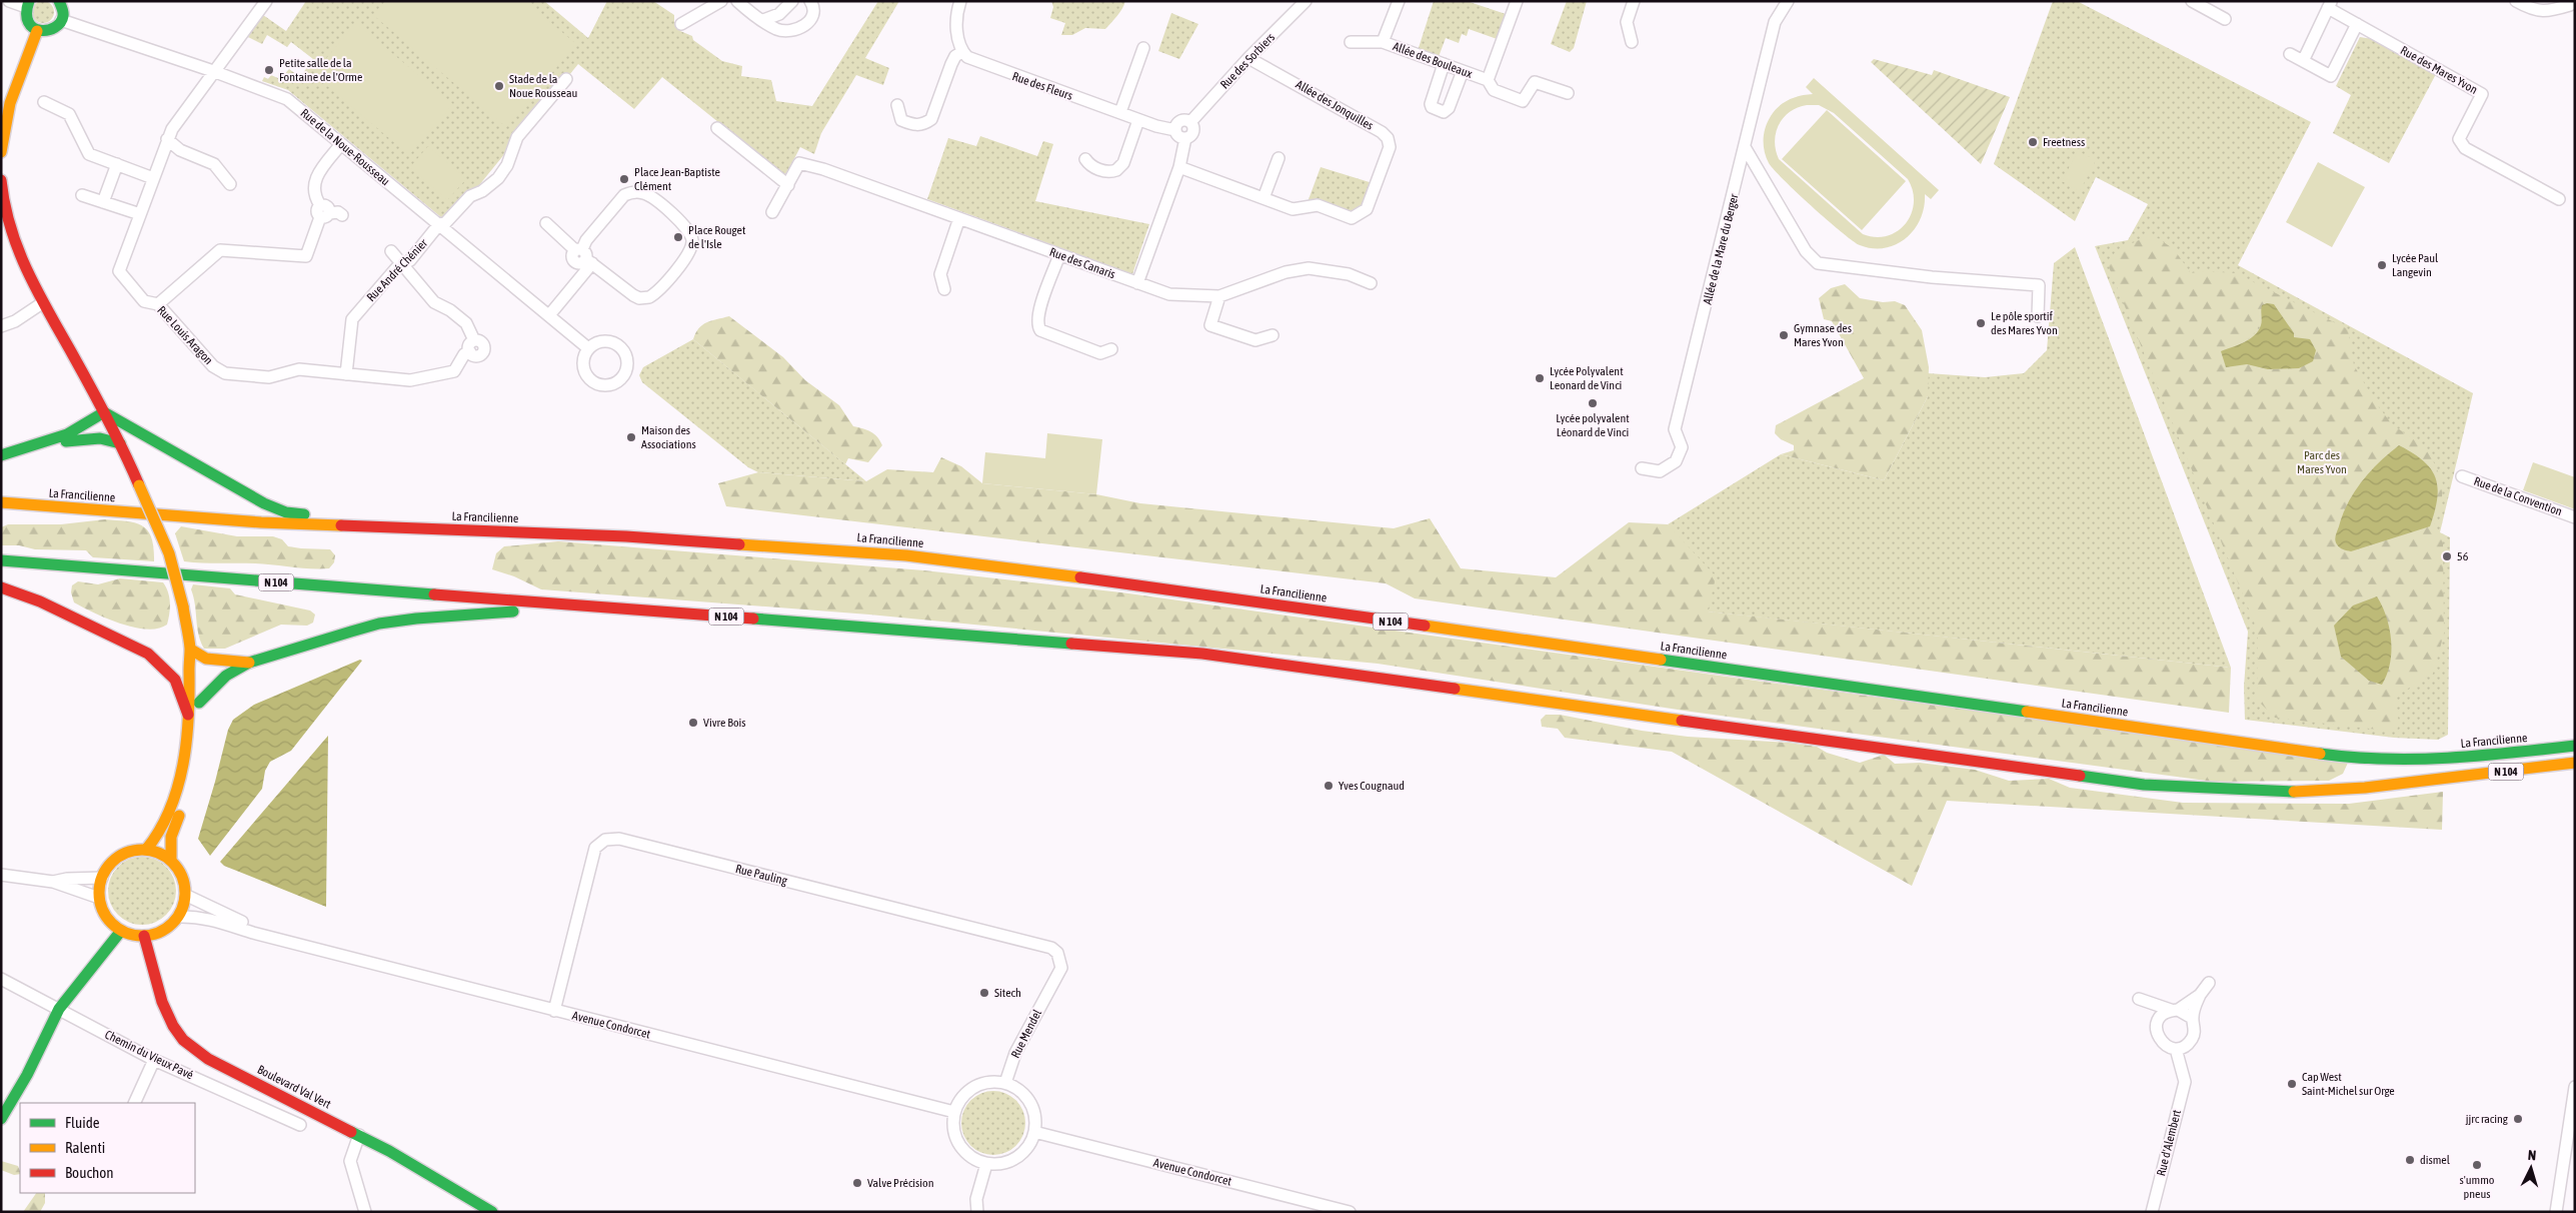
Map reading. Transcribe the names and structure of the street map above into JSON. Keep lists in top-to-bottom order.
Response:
{
  "streets": {
    "main road": ["La Francilienne", "N 104", "Boulevard Val Vert"],
    "street": [
      "Allée des Bouleaux",
      "Rue des Sorbiers",
      "Rue des Mares Yvon",
      "Rue des Fleurs",
      "Allée des Jonquilles",
      "Rue de la Noue-Rousseau",
      "Allée de la Mare du Berger",
      "Rue des Canaris",
      "Rue André Chénier",
      "Rue Louis Aragon",
      "Rue de la Convention",
      "Rue Pauling",
      "Avenue Condorcet",
      "Rue Mendel",
      "Chemin du Vieux Pavé",
      "Rue d'Alembert"
    ]
  },
  "crossings": [
    ["Rue des Sorbiers", "Rue des Fleurs"],
    ["Rue des Sorbiers", "Allée des Jonquilles"],
    ["Rue des Sorbiers", "Rue des Canaris"],
    ["Rue de la Noue-Rousseau", "Rue André Chénier"],
    ["Rue de la Noue-Rousseau", "Rue Louis Aragon"],
    ["Rue André Chénier", "Rue Louis Aragon"],
    ["Rue Pauling", "Avenue Condorcet"],
    ["Rue Pauling", "Rue Mendel"],
    ["Avenue Condorcet", "Rue Mendel"],
    ["Avenue Condorcet", "Boulevard Val Vert"]
  ],
  "parks": ["Parc des Mares Yvon"],
  "places": [
    "Petite salle de la Fontaine de l'Orme",
    "Stade de la Noue Rousseau",
    "Freetness",
    "Place Jean-Baptiste Clément",
    "Place Rouget de l'Isle",
    "Lycée Paul Langevin",
    "Le pôle sportif des Mares Yvon",
    "Gymnase des Mares Yvon",
    "Lycée Polyvalent Leonard de Vinci",
    "Lycée polyvalent Léonard de Vinci",
    "Maison des Associations",
    "56",
    "Vivre Bois",
    "Yves Cougnaud",
    "Sitech",
    "Cap West Saint-Michel sur Orge",
    "jjrc racing",
    "dismel",
    "s'ummo pneus",
    "Valve Précision"
  ],
  "legend": ["Fluide", "Ralenti", "Bouchon"],
  "north": "top"
}
